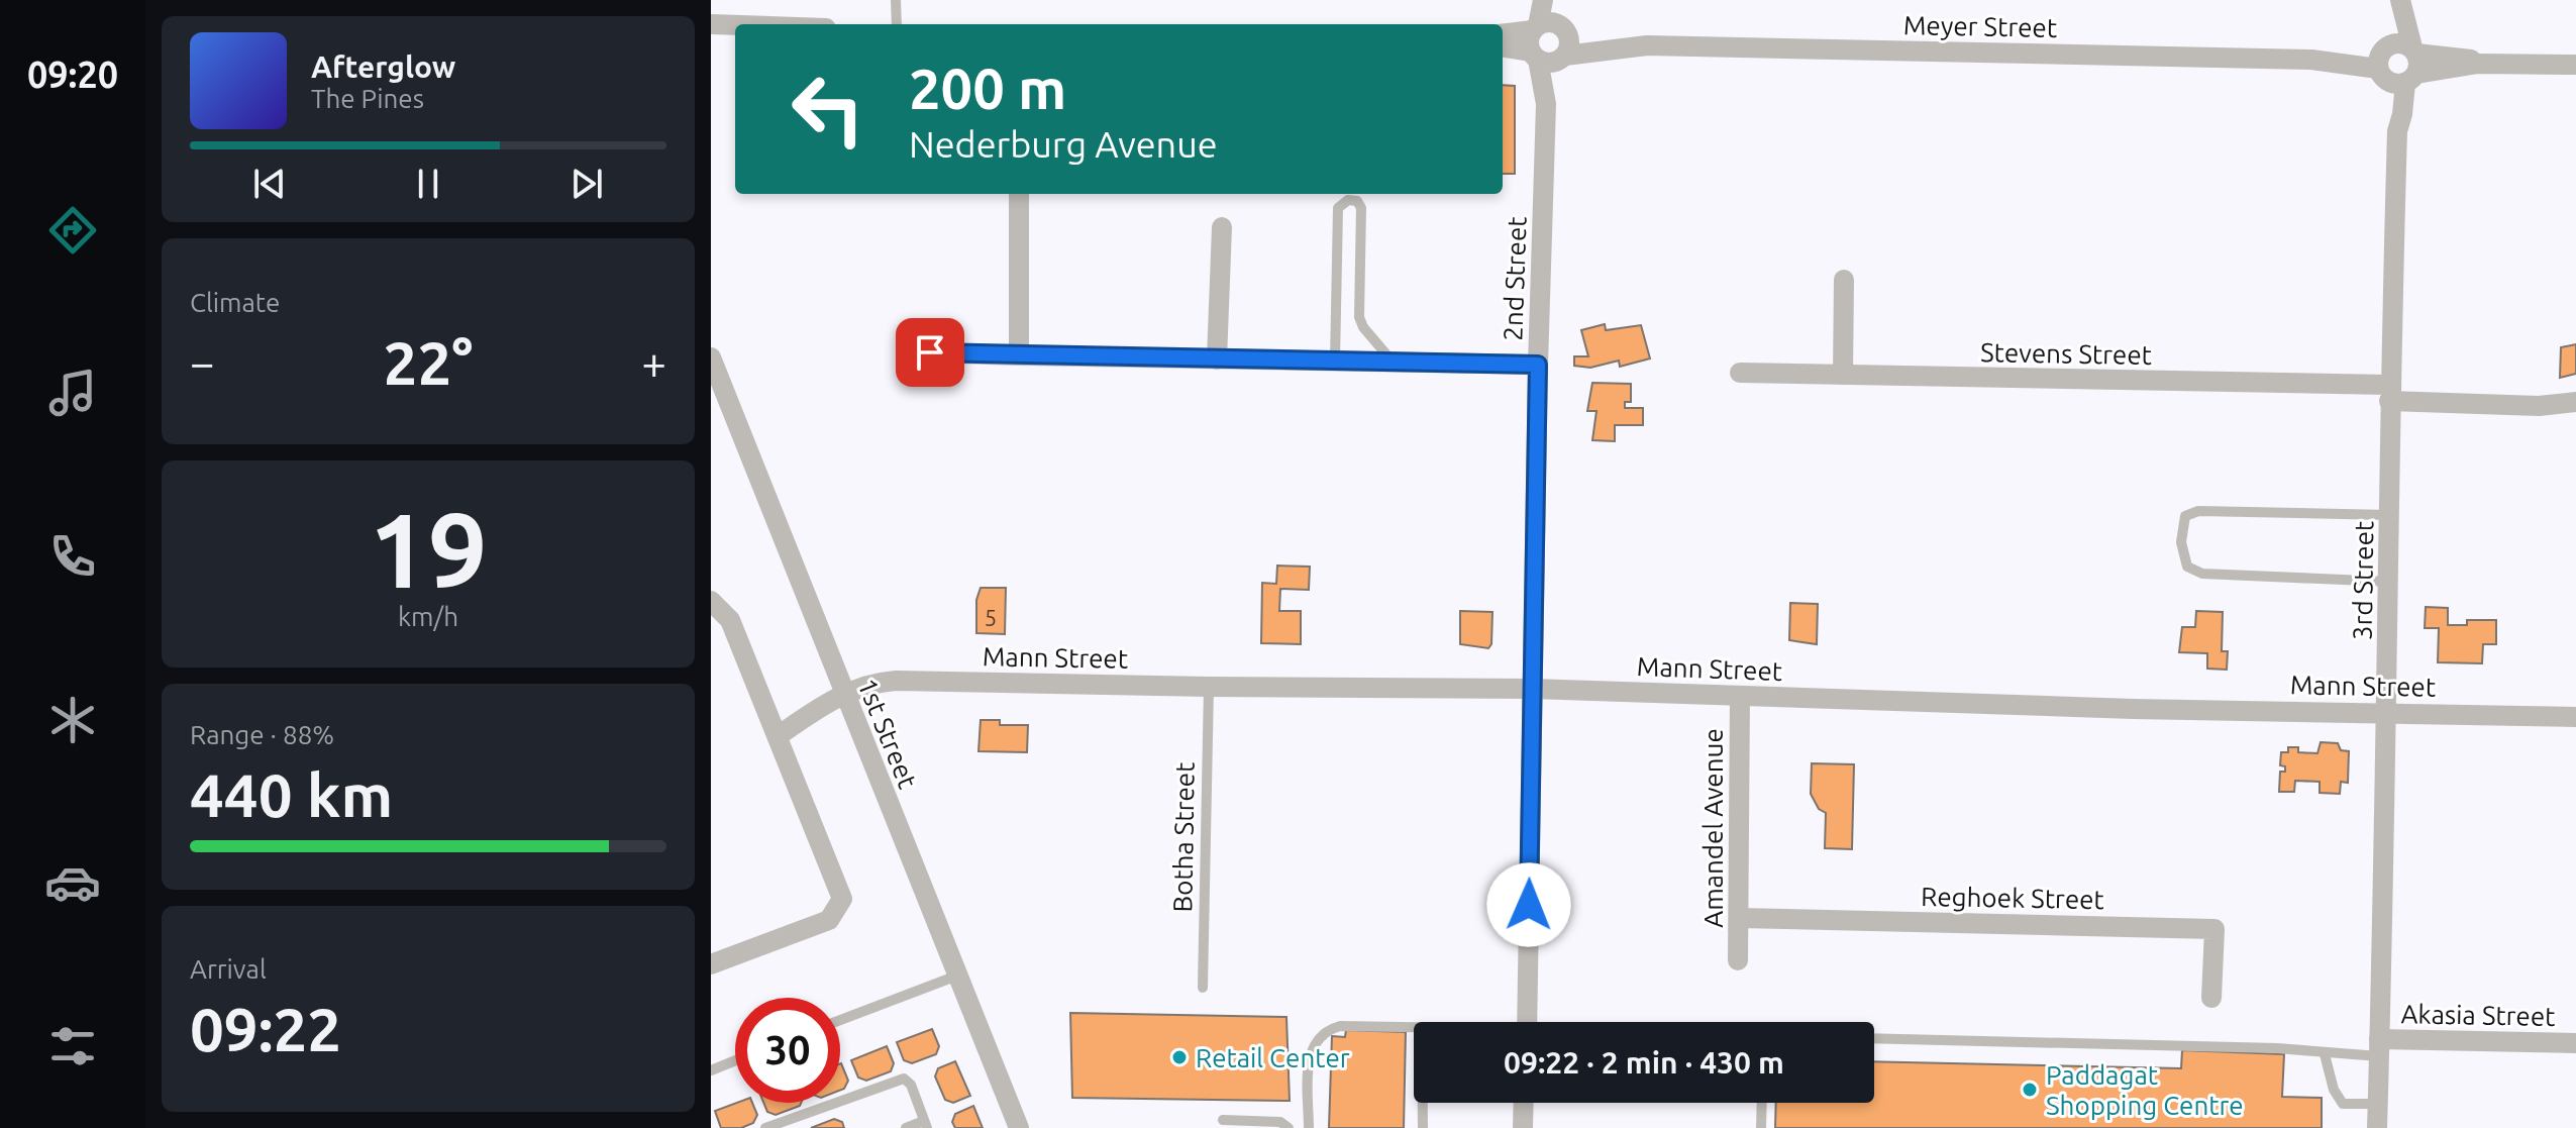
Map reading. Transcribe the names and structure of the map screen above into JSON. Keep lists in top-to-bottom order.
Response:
{
  "streets": {
    "street": [
      "Meyer Street",
      "2nd Street",
      "Stevens Street",
      "3rd Street",
      "Mann Street",
      "1st Street",
      "Amandel Avenue",
      "Reghoek Street",
      "Akasia Street"
    ],
    "lane": ["Botha Street"]
  },
  "crossings": [
    ["Meyer Street", "2nd Street"],
    ["Meyer Street", "3rd Street"],
    ["2nd Street", "Mann Street"],
    ["Stevens Street", "3rd Street"],
    ["3rd Street", "Mann Street"],
    ["3rd Street", "Akasia Street"],
    ["Mann Street", "1st Street"],
    ["Mann Street", "Amandel Avenue"],
    ["Mann Street", "Botha Street"],
    ["Amandel Avenue", "Reghoek Street"]
  ],
  "places": ["Retail Center", "Paddagat Shopping Centre"],
  "house_numbers": ["5"],
  "page": {
    "tabs": "09:20",
    "turn": ["200 m", "Nederburg Avenue"],
    "song": ["Afterglow", "The Pines"],
    "tile": [
      "Climate",
      ["19", "km/h"],
      ["Range · 88%", "440 km"],
      ["Arrival", "09:22"]
    ],
    "heat": ["−", "22°", "+"],
    "limit": "30",
    "trip": "09:22 · 2 min · 430 m"
  }
}
